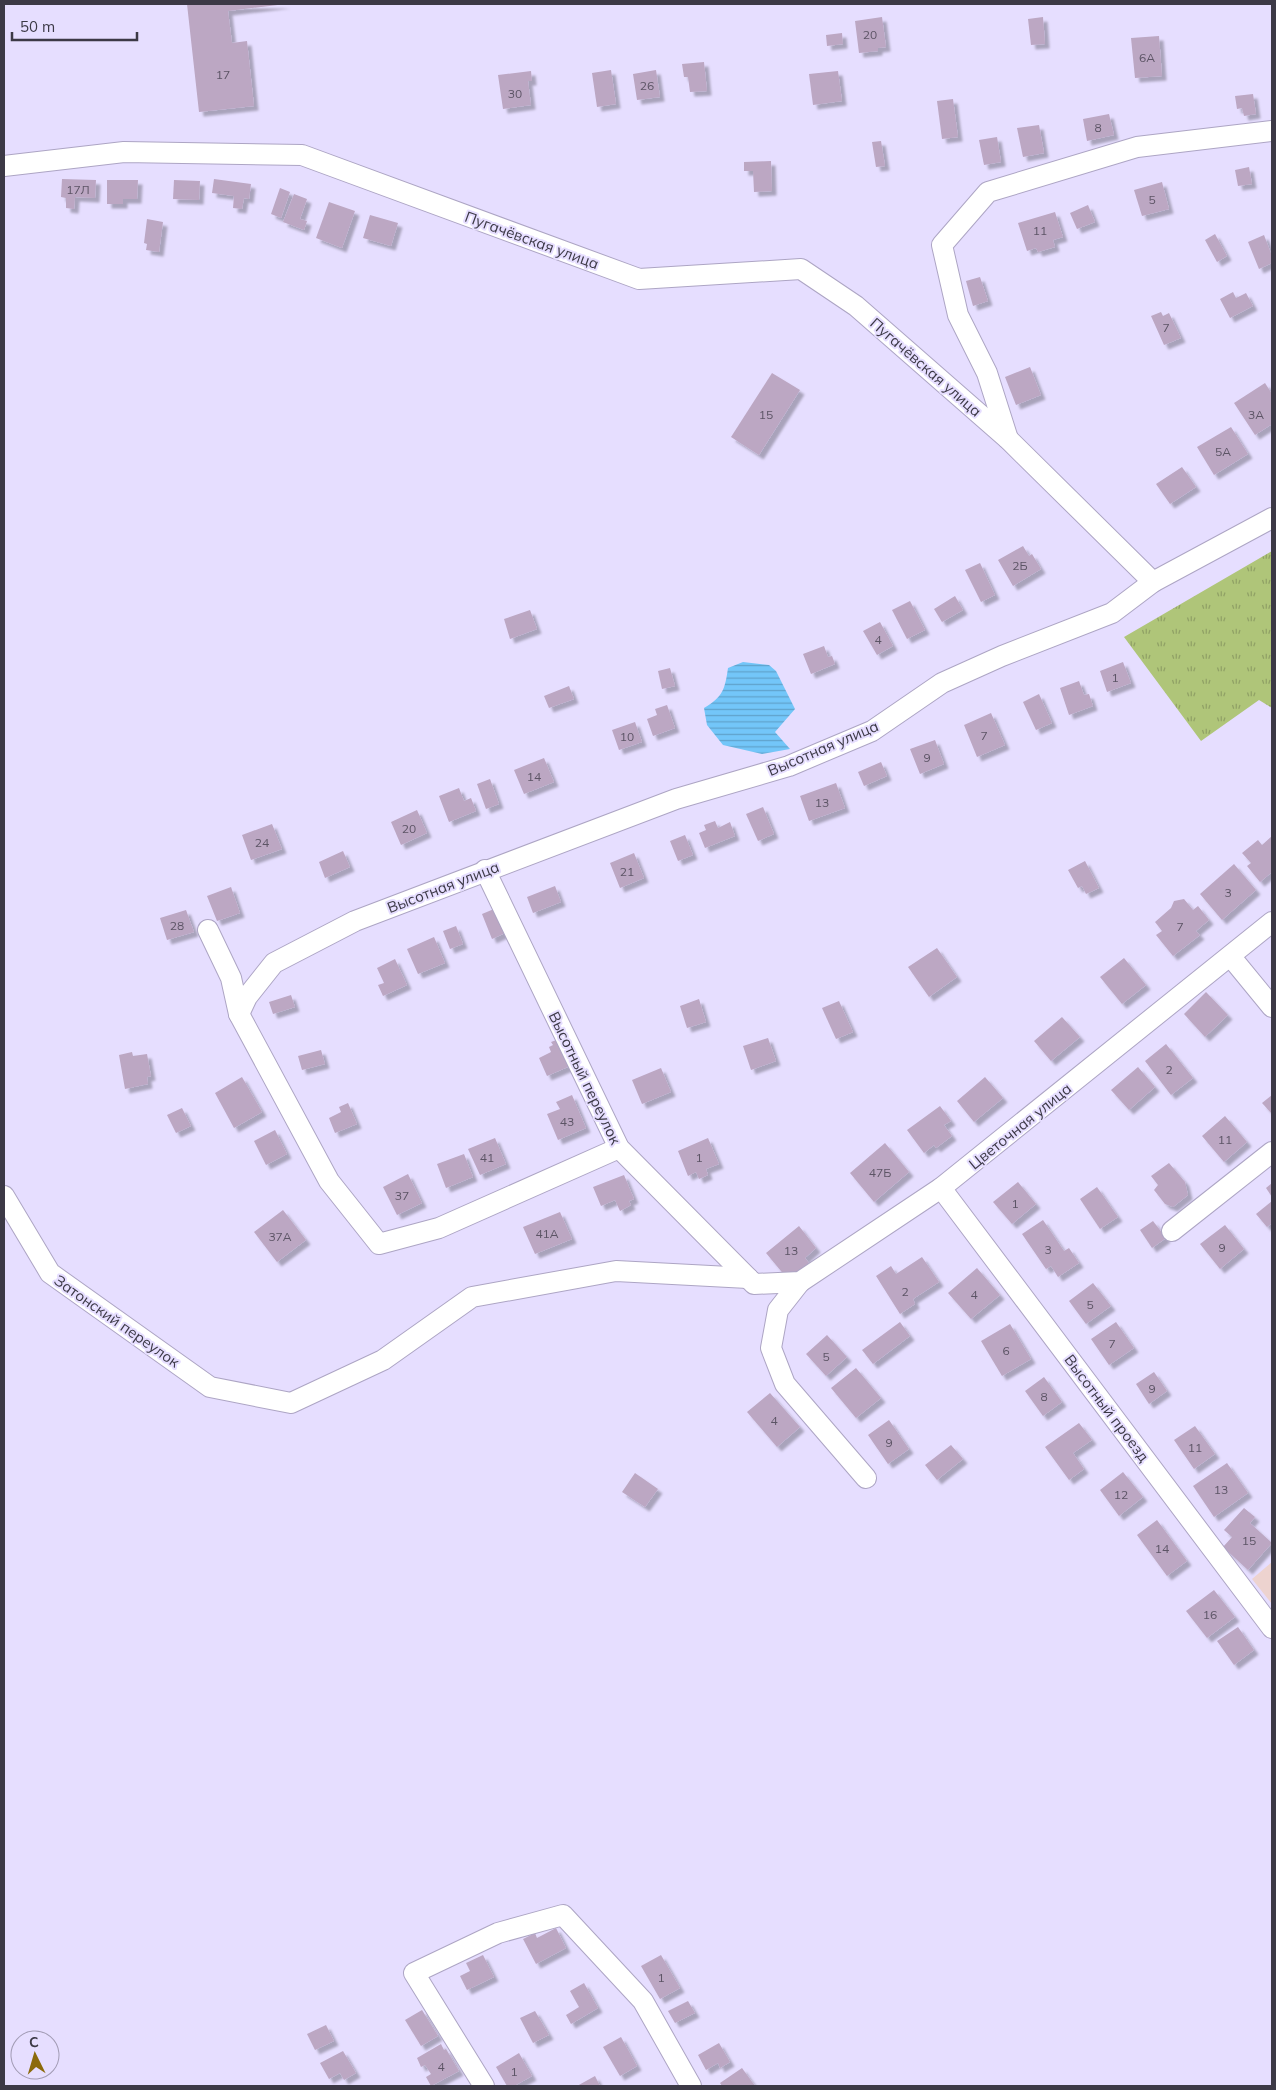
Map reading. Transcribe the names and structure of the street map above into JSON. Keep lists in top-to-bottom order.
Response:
{
  "streets": {
    "street": [
      "Пугачёвская улица",
      "Высотная улица",
      "Высотный переулок",
      "Цветочная улица",
      "Затонский переулок",
      "Высотный проезд"
    ]
  },
  "crossings": [
    ["Пугачёвская улица", "Высотная улица"],
    ["Высотная улица", "Высотный переулок"],
    ["Высотный переулок", "Затонский переулок"],
    ["Цветочная улица", "Высотный проезд"]
  ],
  "house_numbers": [
    "20",
    "6А",
    "17",
    "26",
    "30",
    "8",
    "17Л",
    "5",
    "11",
    "7",
    "15",
    "3А",
    "5А",
    "2Б",
    "4",
    "1",
    "7",
    "10",
    "9",
    "14",
    "13",
    "20",
    "24",
    "21",
    "3",
    "28",
    "7",
    "2",
    "43",
    "11",
    "41",
    "1",
    "47Б",
    "37",
    "1",
    "41А",
    "37А",
    "9",
    "3",
    "13",
    "2",
    "4",
    "5",
    "7",
    "6",
    "5",
    "9",
    "8",
    "4",
    "9",
    "11",
    "13",
    "12",
    "15",
    "14",
    "16",
    "1",
    "4",
    "1"
  ],
  "scale_bar": "50 m",
  "north": "top"
}
